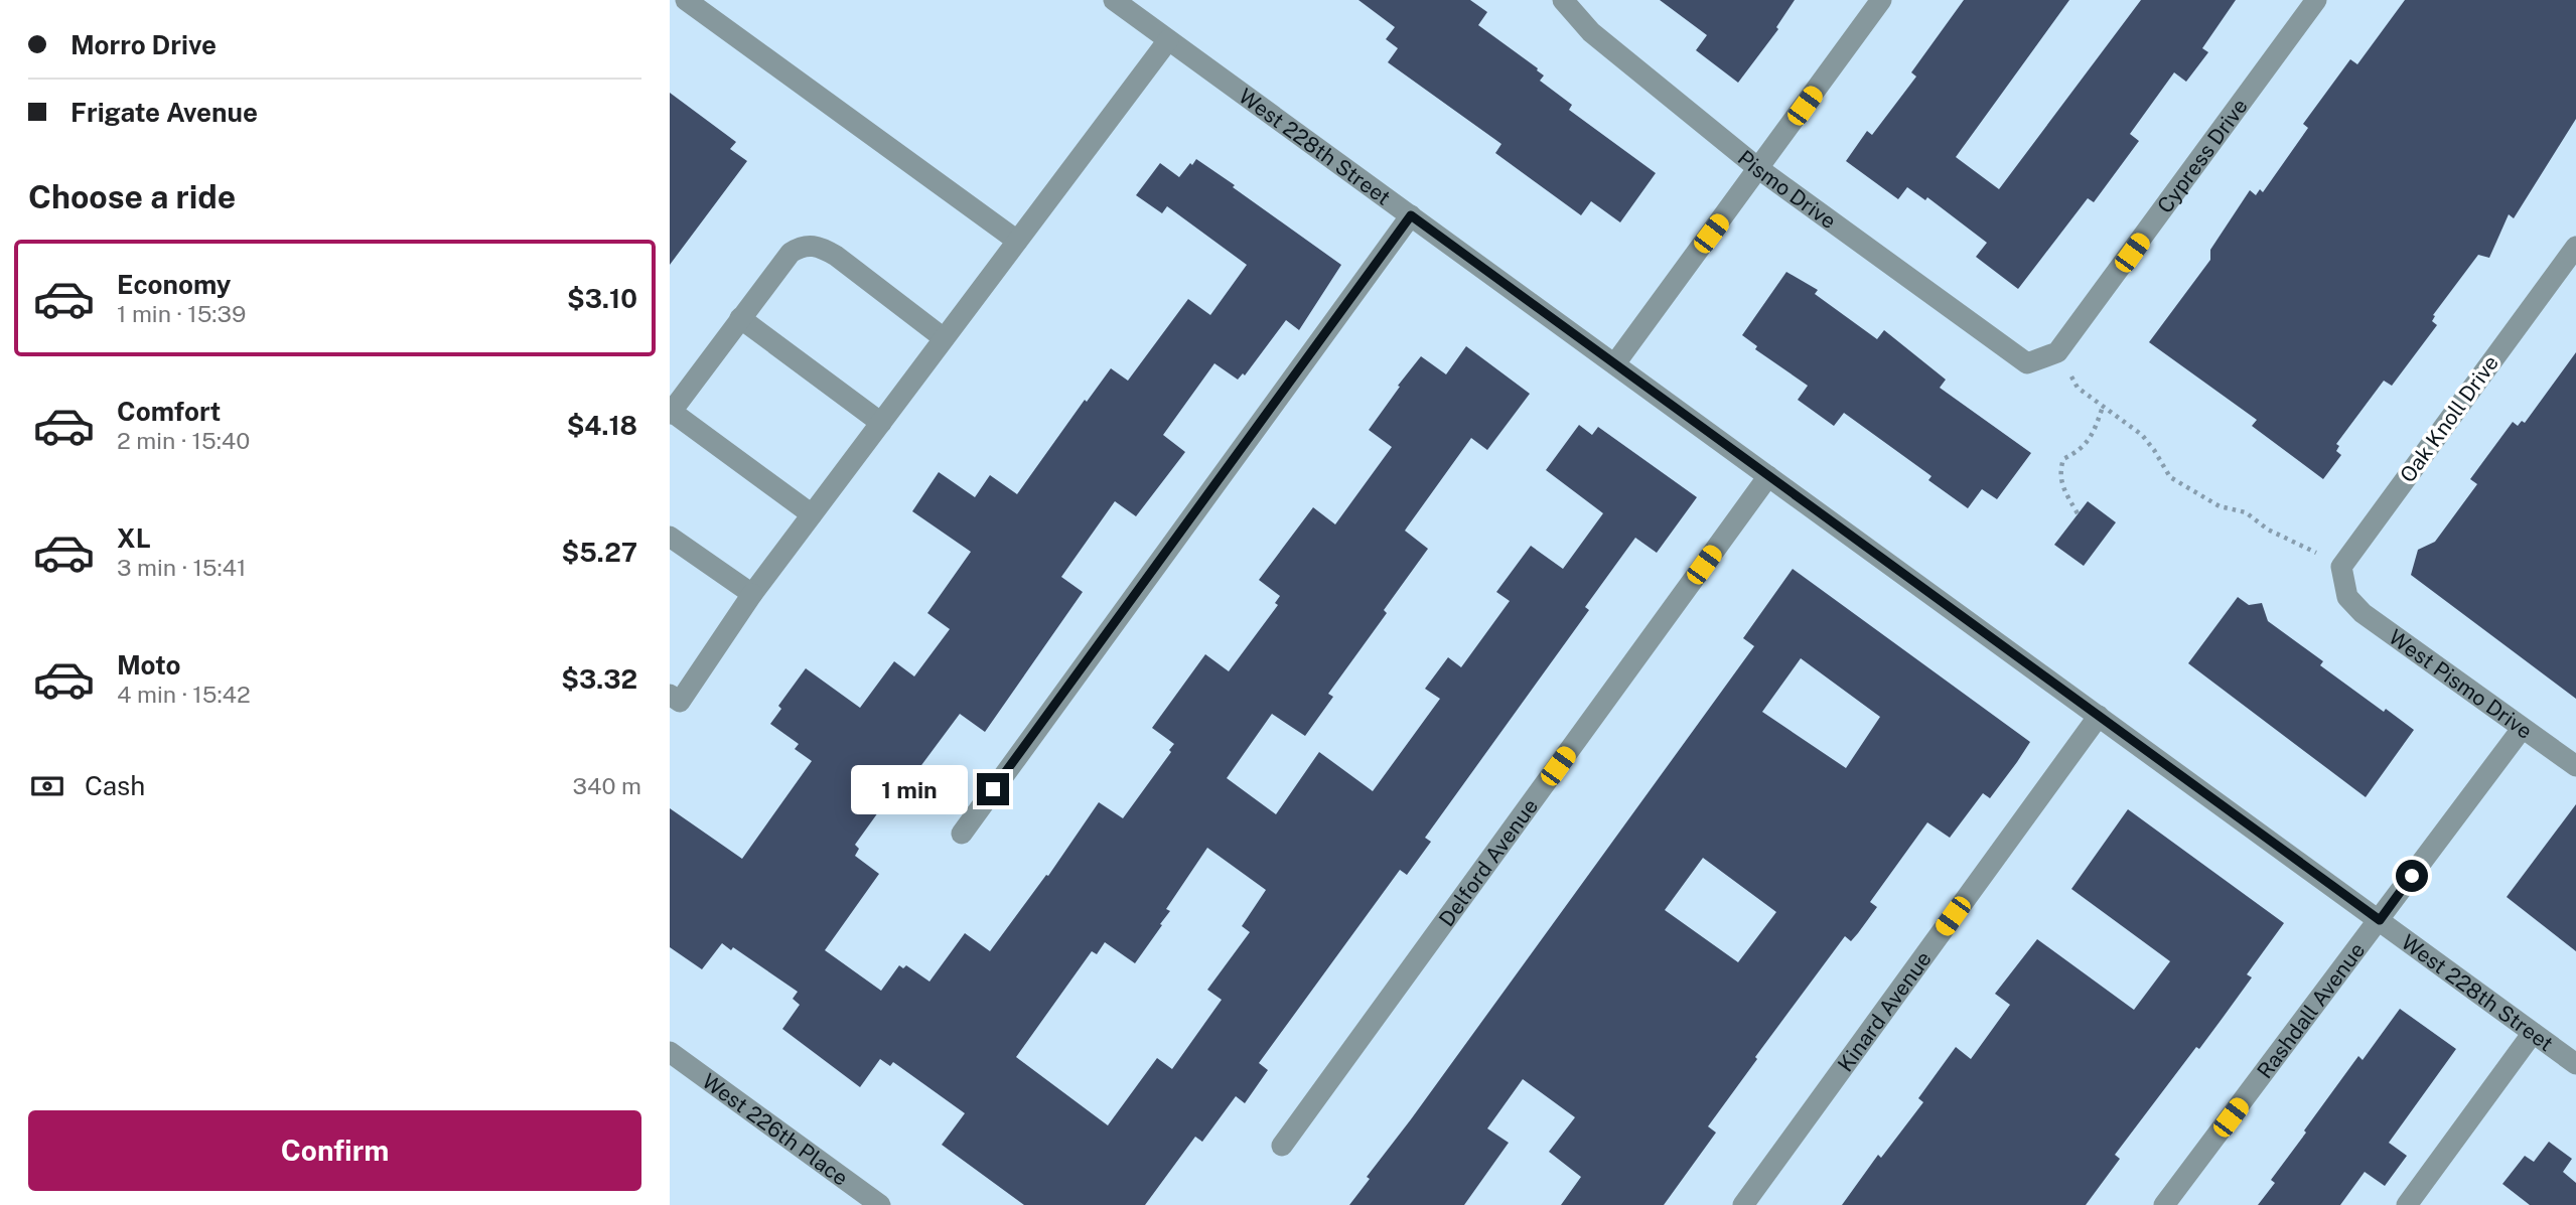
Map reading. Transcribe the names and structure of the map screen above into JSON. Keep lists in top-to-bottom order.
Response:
{
  "streets": {
    "street": [
      "West 228th Street",
      "Cypress Drive",
      "Pismo Drive",
      "Oak Knoll Drive",
      "West Pismo Drive",
      "Delford Avenue",
      "Kinard Avenue",
      "Rashdall Avenue",
      "West 226th Place"
    ]
  },
  "crossings": [
    ["West 228th Street", "Delford Avenue"],
    ["West 228th Street", "Kinard Avenue"],
    ["West 228th Street", "Rashdall Avenue"],
    ["Cypress Drive", "Pismo Drive"],
    ["Oak Knoll Drive", "West Pismo Drive"],
    ["West Pismo Drive", "Rashdall Avenue"]
  ],
  "page": {
    "banner": ["Morro Drive", "Frigate Avenue"],
    "heading": "Choose a ride",
    "list": [
      {
        "name": "Economy",
        "note": "1 min · 15:39",
        "value": "$3.10"
      },
      {
        "name": "Comfort",
        "note": "2 min · 15:40",
        "value": "$4.18"
      },
      {
        "name": "XL",
        "note": "3 min · 15:41",
        "value": "$5.27"
      },
      {
        "name": "Moto",
        "note": "4 min · 15:42",
        "value": "$3.32"
      }
    ],
    "pay": ["Cash", "340 m"],
    "bubble": "1 min",
    "buttons": "Confirm"
  }
}
